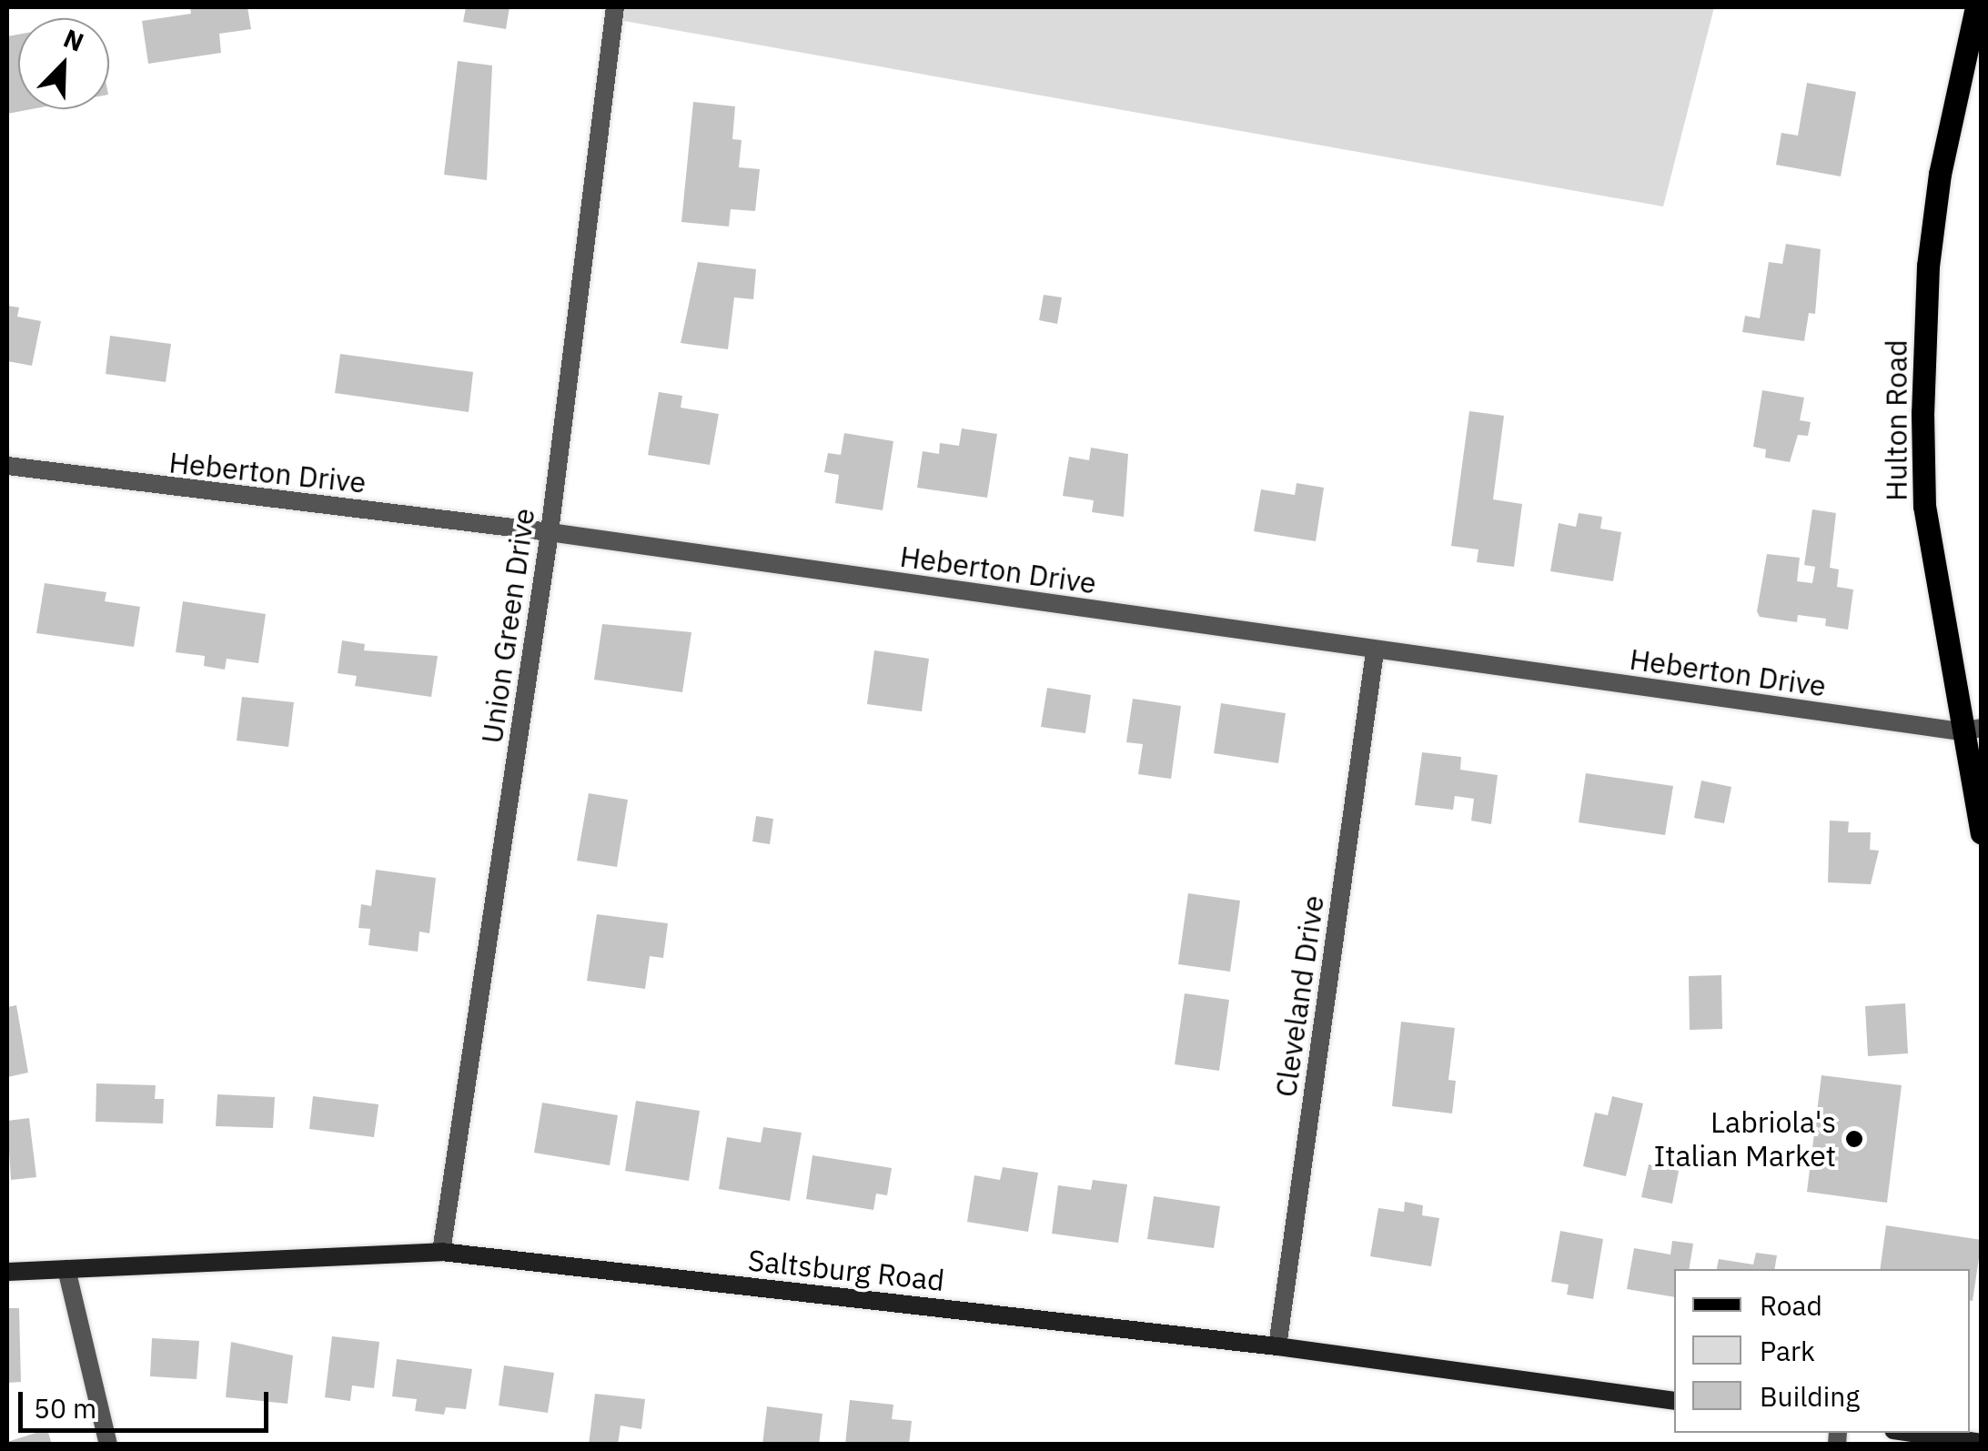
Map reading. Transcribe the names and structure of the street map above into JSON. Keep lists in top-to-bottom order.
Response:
{
  "streets": {
    "main road": ["Hulton Road", "Saltsburg Road"],
    "street": ["Heberton Drive", "Union Green Drive", "Cleveland Drive"]
  },
  "crossings": [
    ["Hulton Road", "Heberton Drive"],
    ["Heberton Drive", "Union Green Drive"],
    ["Heberton Drive", "Cleveland Drive"],
    ["Union Green Drive", "Saltsburg Road"],
    ["Cleveland Drive", "Saltsburg Road"]
  ],
  "places": ["Labriola's Italian Market"],
  "legend": ["Road", "Park", "Building"],
  "scale_bar": "50 m",
  "north": "top right"
}
